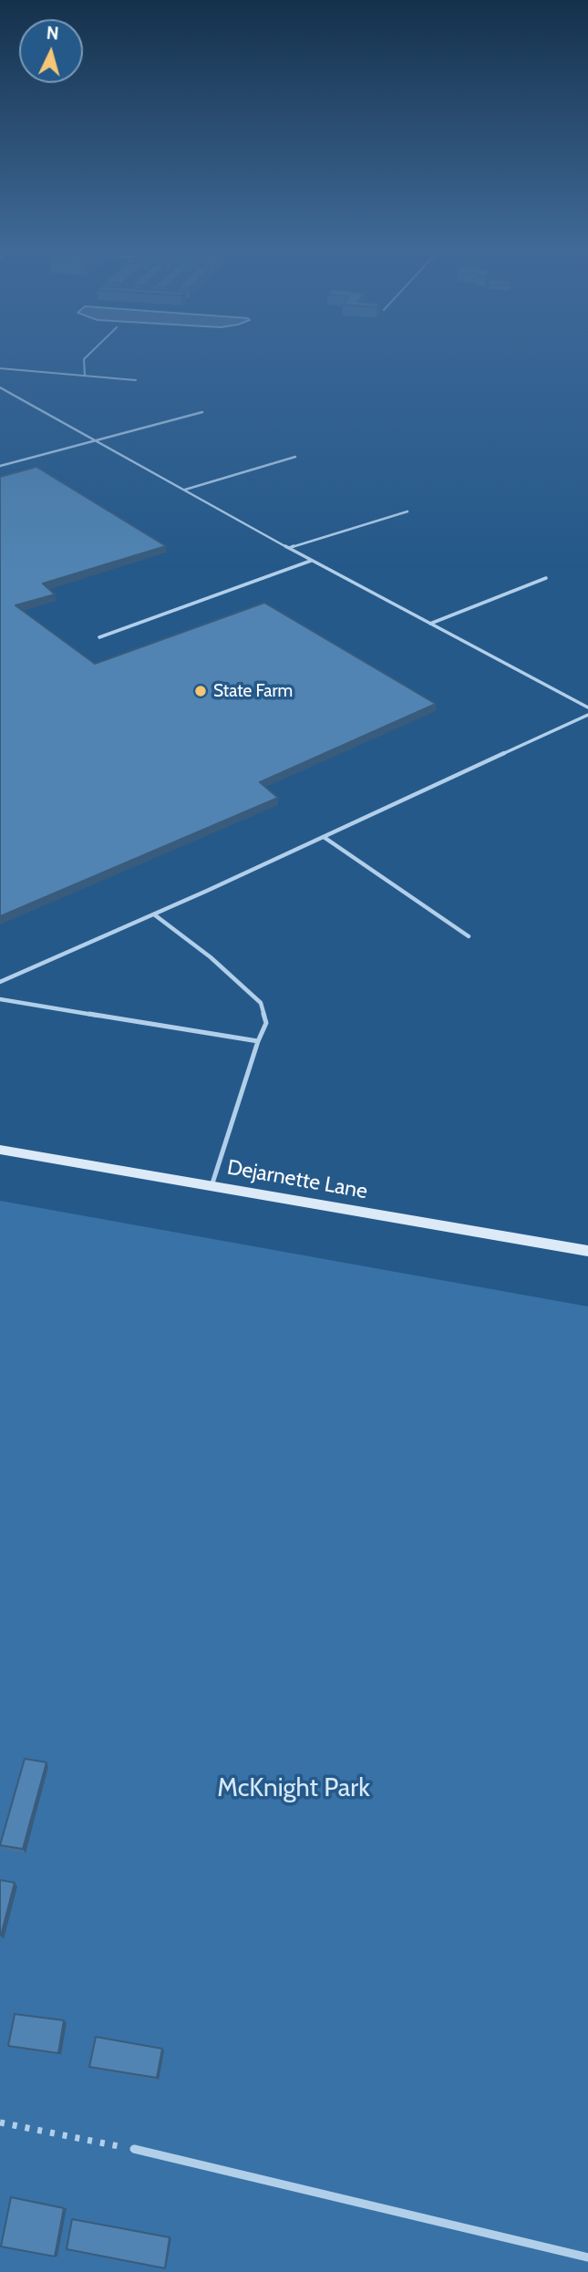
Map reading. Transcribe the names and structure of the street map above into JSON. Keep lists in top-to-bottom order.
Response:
{
  "streets": {
    "main road": ["Dejarnette Lane"]
  },
  "parks": ["McKnight Park"],
  "places": ["State Farm"],
  "north": "top"
}
